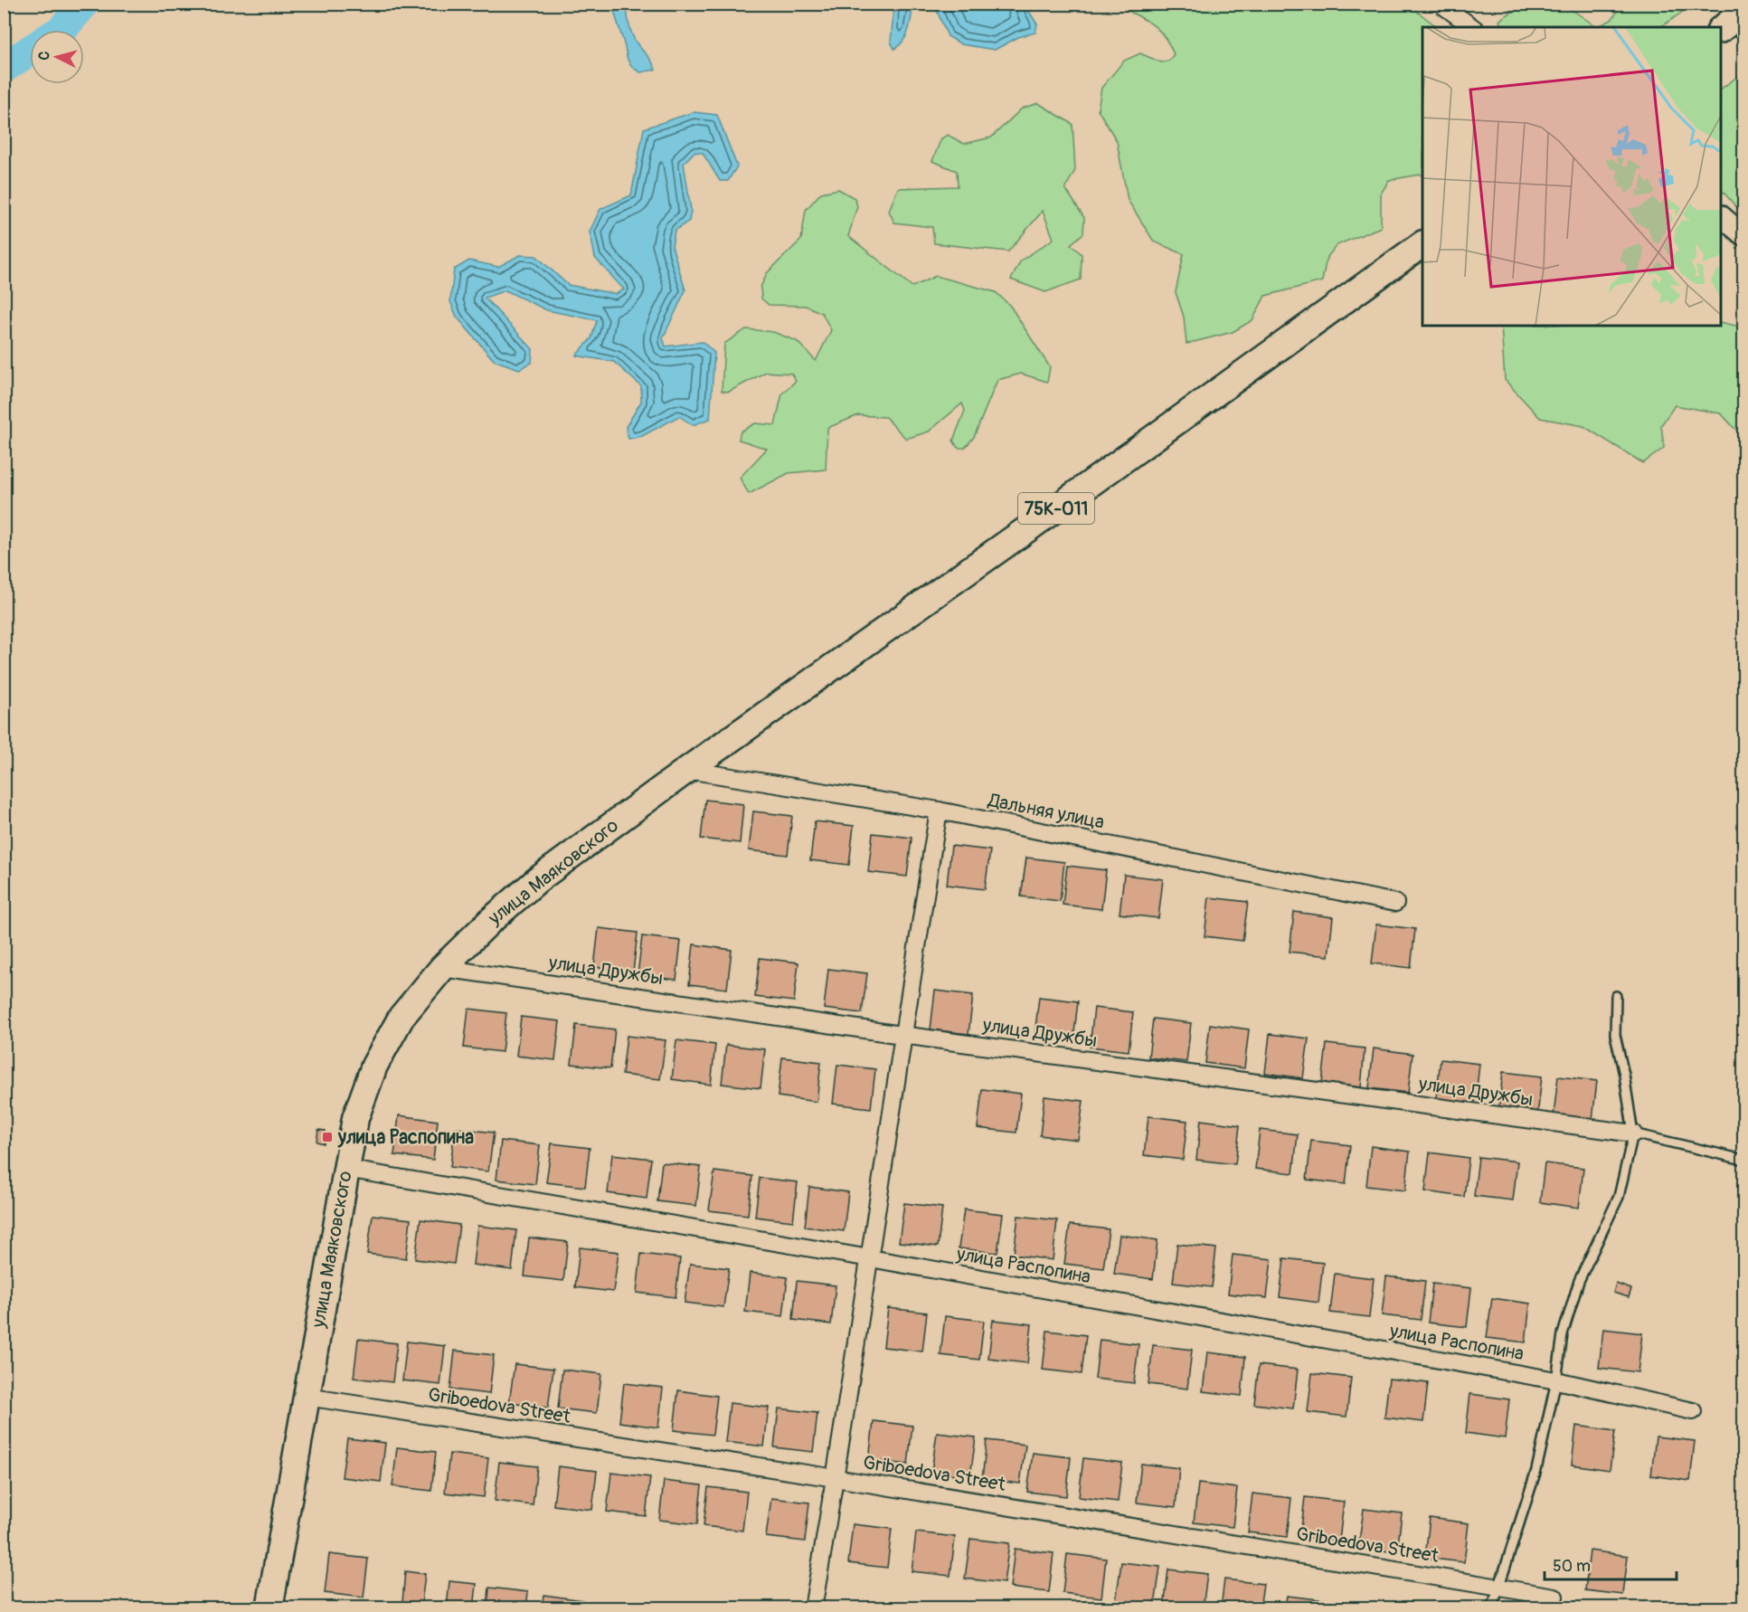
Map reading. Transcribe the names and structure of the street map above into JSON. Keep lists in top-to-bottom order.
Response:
{
  "streets": {
    "main road": ["75К-011", "улица Маяковского"],
    "street": [
      "Дальняя улица",
      "улица Дружбы",
      "улица Распопина",
      "Griboedova Street"
    ]
  },
  "crossings": [
    ["75К-011", "Дальняя улица"],
    ["75К-011", "улица Маяковского"],
    ["Дальняя улица", "улица Маяковского"],
    ["улица Маяковского", "улица Дружбы"],
    ["улица Маяковского", "улица Распопина"],
    ["улица Маяковского", "Griboedova Street"]
  ],
  "places": {
    "transit": ["улица Распопина"]
  },
  "scale_bar": "50 m",
  "north": "left"
}
